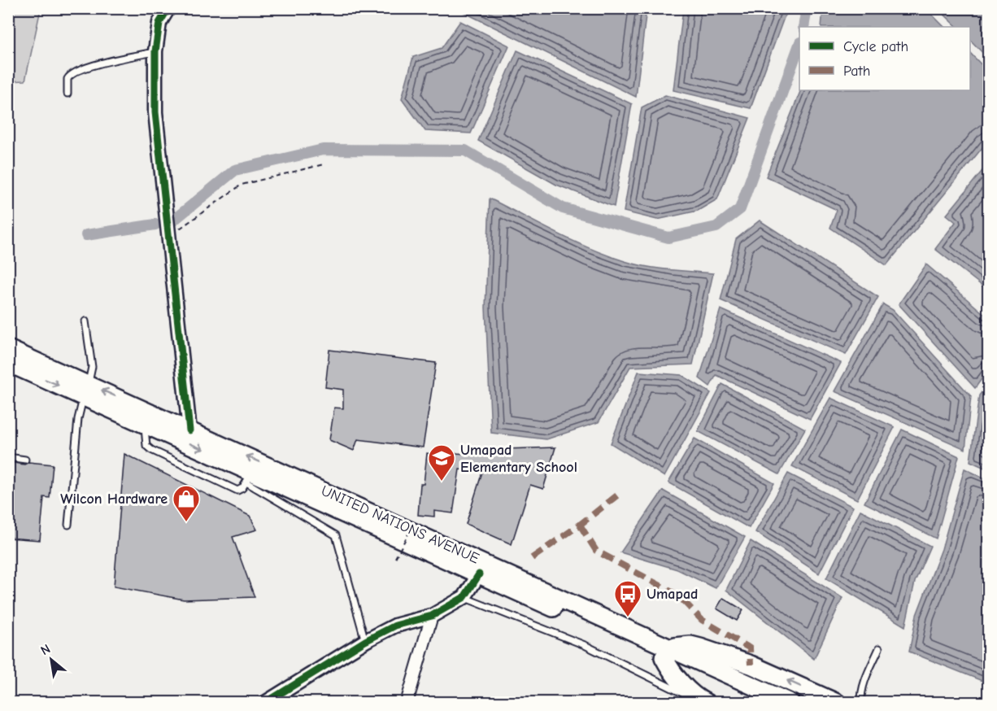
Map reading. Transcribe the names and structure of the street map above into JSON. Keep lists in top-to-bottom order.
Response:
{
  "streets": {
    "main road": ["UNITED NATIONS AVENUE"]
  },
  "places": {
    "school or university": ["Umapad Elementary School"],
    "shop": ["Wilcon Hardware"],
    "bus stop": ["Umapad"]
  },
  "legend": ["Cycle path", "Path"],
  "north": "top left"
}
